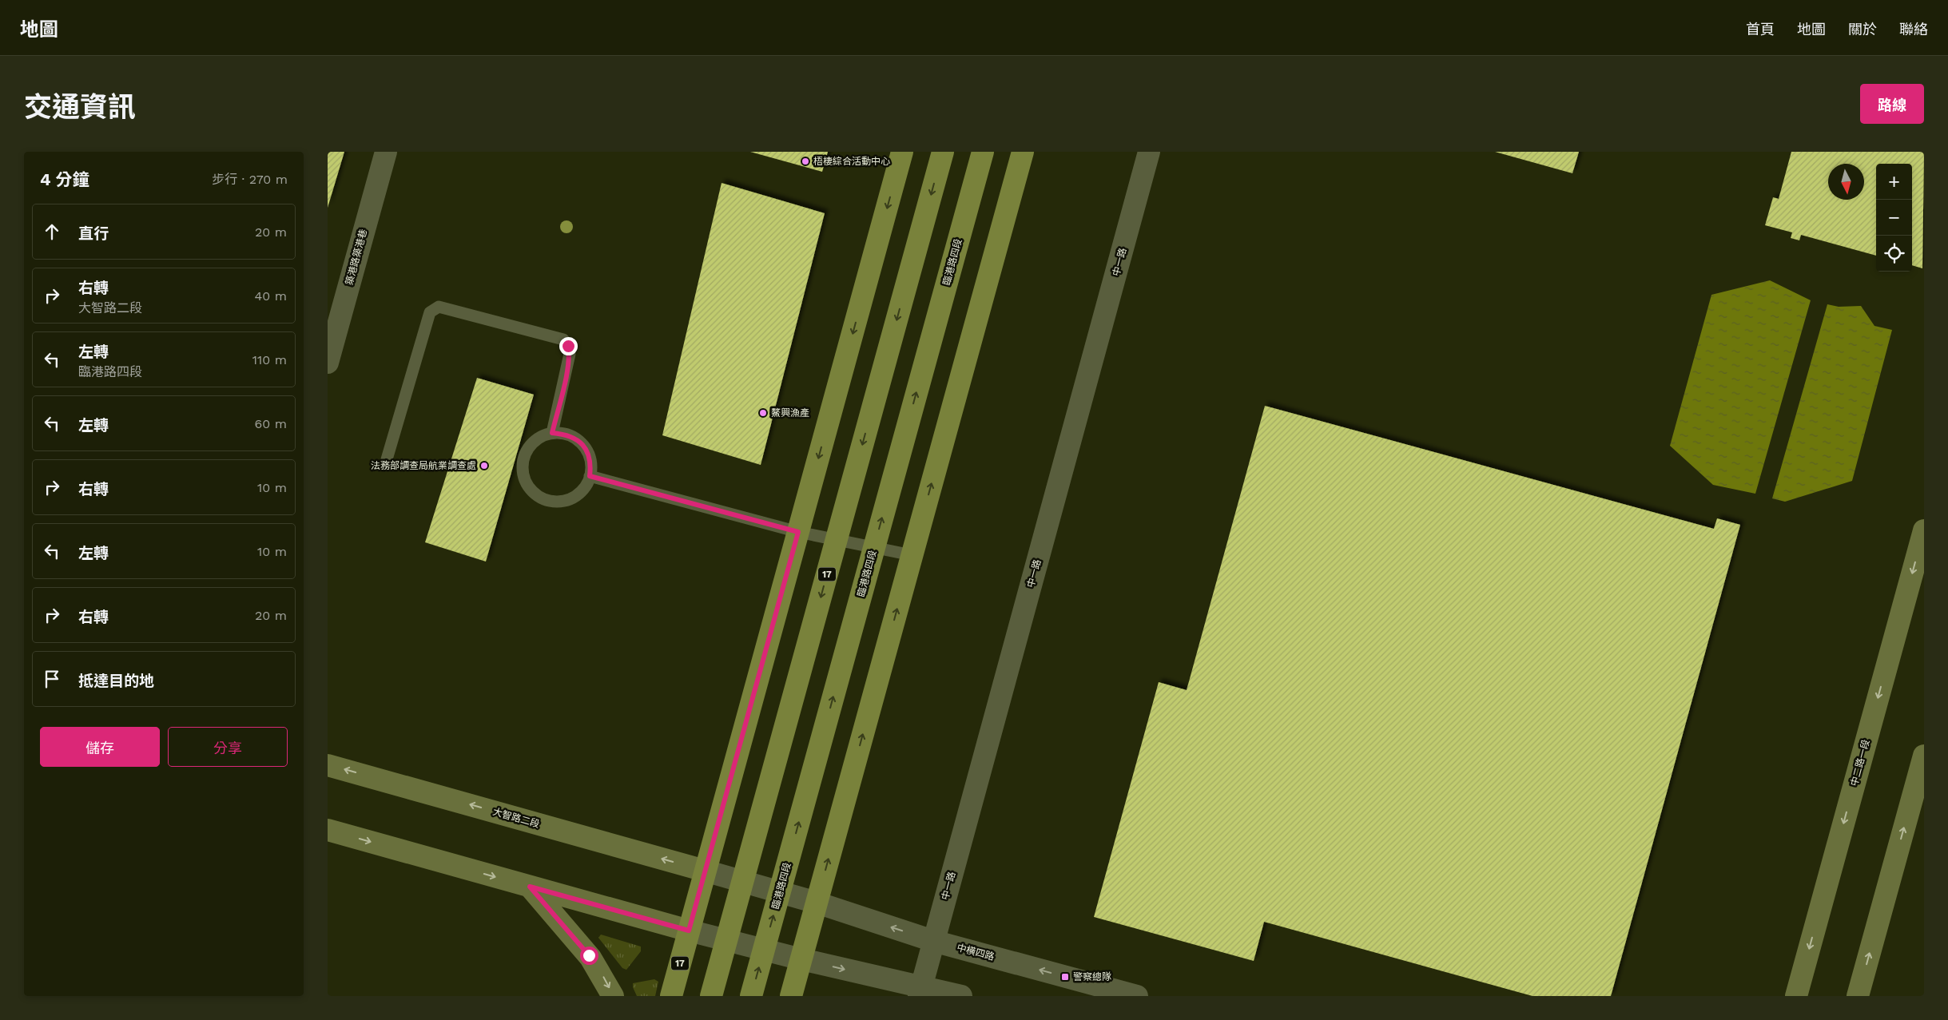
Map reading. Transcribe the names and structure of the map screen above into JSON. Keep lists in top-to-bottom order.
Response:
{
  "streets": {
    "main road": ["臨港路四段", "17"],
    "street": [
      "築港路築港巷",
      "中一路",
      "中二路一段",
      "大智路二段",
      "中橫四路"
    ]
  },
  "crossings": [
    ["臨港路四段", "中橫四路"],
    ["中一路", "中橫四路"],
    ["17", "大智路二段"],
    ["17", "中橫四路"],
    ["大智路二段", "中橫四路"]
  ],
  "places": {
    "other": ["梧棲綜合活動中心", "鰲興漁產", "法務部調查局航業調查處"],
    "transit": ["警察總隊"]
  },
  "north": "bottom",
  "page": {
    "header": "地圖",
    "nav": [
      "首頁",
      "地圖",
      "關於",
      "聯絡"
    ],
    "title": "交通資訊",
    "buttons": [
      "路線",
      ["儲存", "分享"]
    ],
    "heading": ["4 分鐘", "步行 · 270 m"],
    "map_buttons": ["+", "−"],
    "list": [
      ["直行", "20 m"],
      ["右轉", "大智路二段", "40 m"],
      ["左轉", "臨港路四段", "110 m"],
      ["左轉", "60 m"],
      ["右轉", "10 m"],
      ["左轉", "10 m"],
      ["右轉", "20 m"],
      "抵達目的地"
    ]
  }
}
